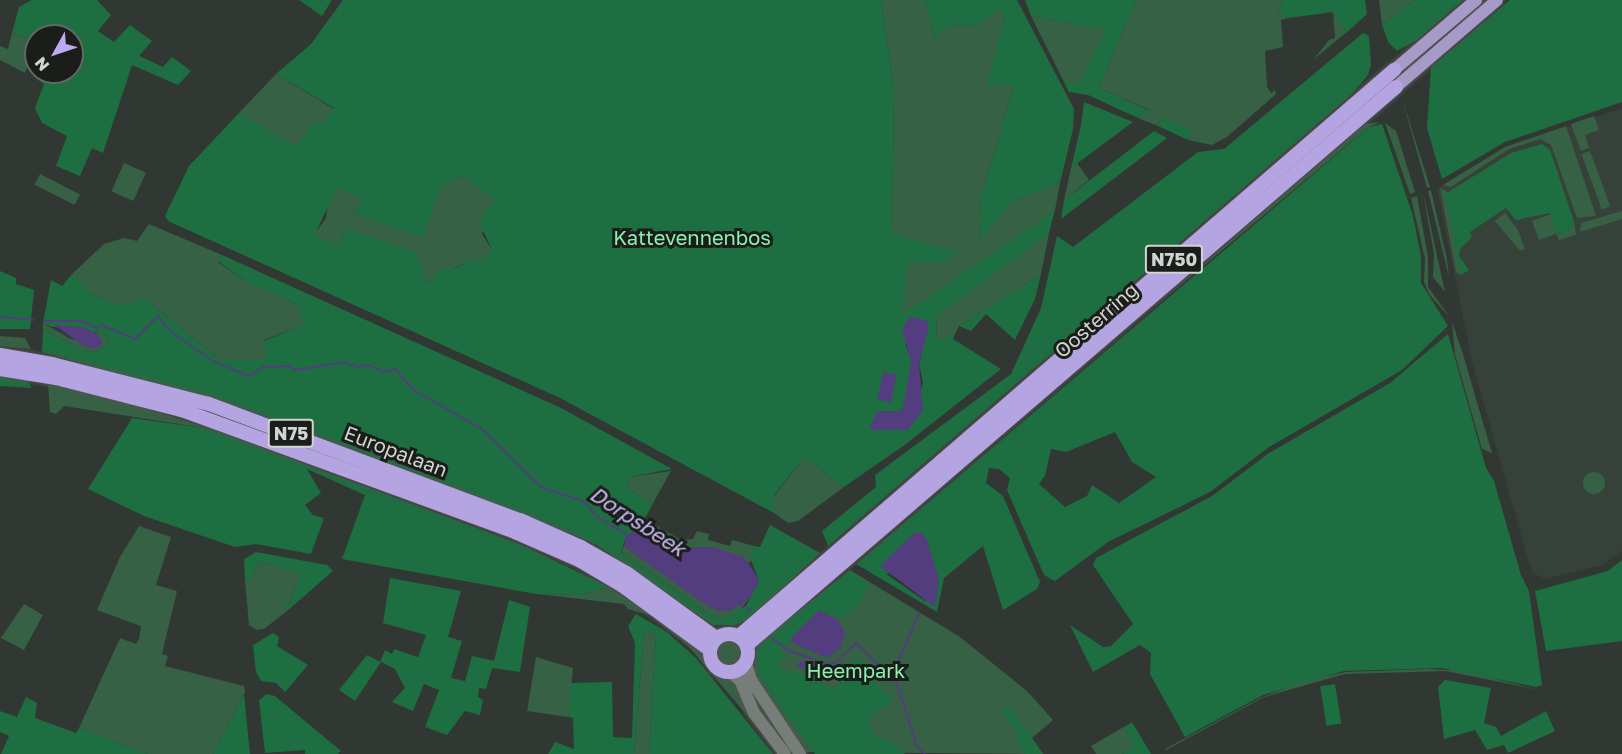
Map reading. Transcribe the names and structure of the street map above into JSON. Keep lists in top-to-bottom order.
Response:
{
  "streets": {
    "highway": [
      "N750",
      "Oosterring",
      "N75",
      "Europalaan"
    ]
  },
  "crossings": [
    ["Oosterring", "Europalaan"]
  ],
  "water": ["Dorpsbeek"],
  "parks": ["Kattevennenbos", "Heempark"],
  "north": "bottom left"
}
